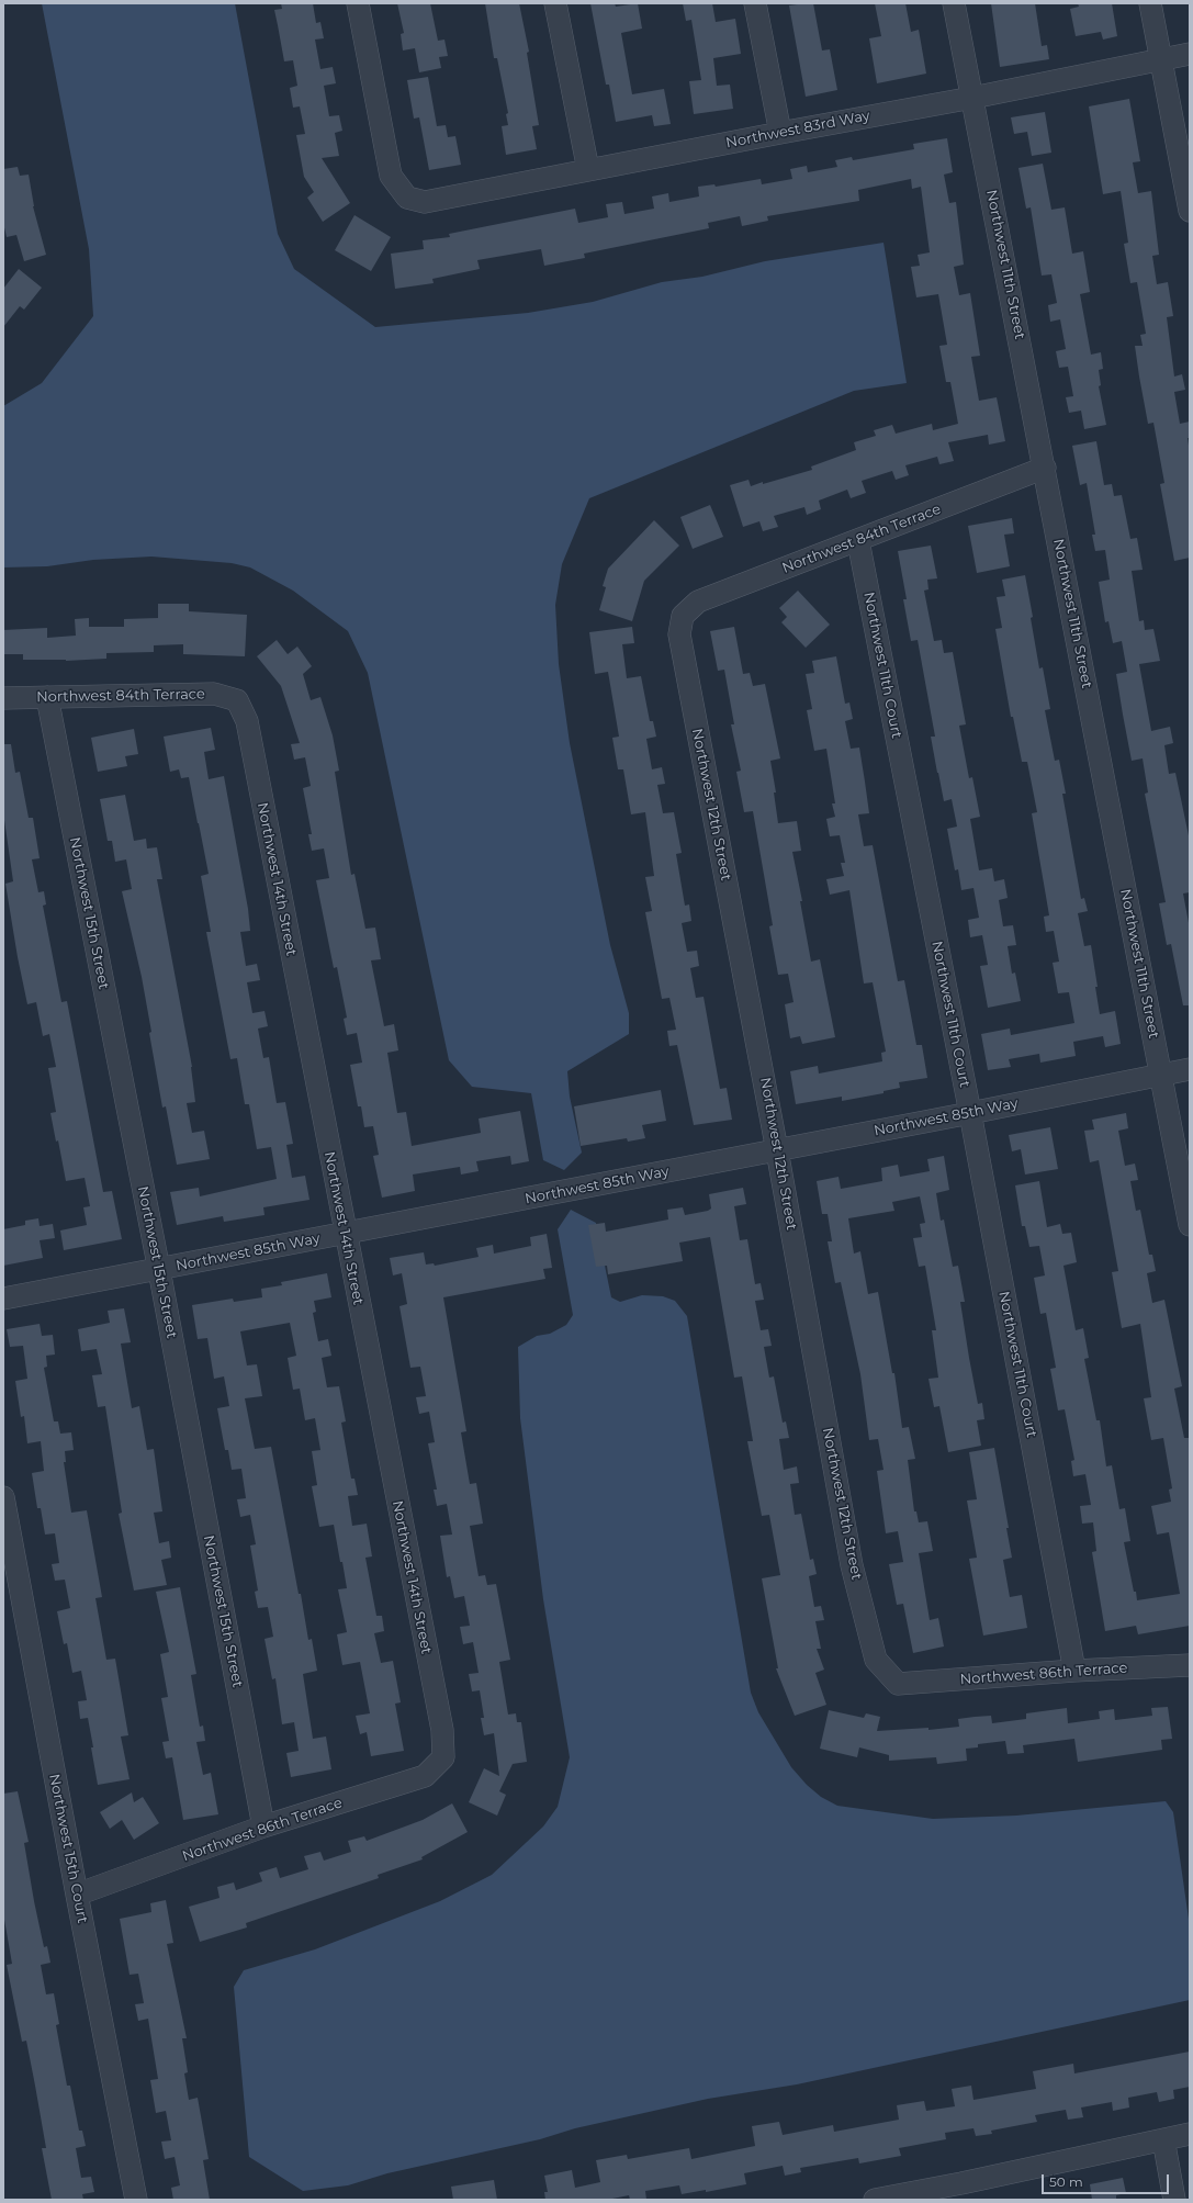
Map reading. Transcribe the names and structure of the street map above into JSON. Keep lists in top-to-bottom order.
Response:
{
  "streets": {
    "street": [
      "Northwest 83rd Way",
      "Northwest 11th Street",
      "Northwest 84th Terrace",
      "Northwest 11th Court",
      "Northwest 12th Street",
      "Northwest 14th Street",
      "Northwest 15th Street",
      "Northwest 85th Way",
      "Northwest 86th Terrace",
      "Northwest 15th Court"
    ]
  },
  "crossings": [
    ["Northwest 83rd Way", "Northwest 11th Street"],
    ["Northwest 11th Street", "Northwest 84th Terrace"],
    ["Northwest 11th Street", "Northwest 85th Way"],
    ["Northwest 84th Terrace", "Northwest 11th Court"],
    ["Northwest 84th Terrace", "Northwest 12th Street"],
    ["Northwest 84th Terrace", "Northwest 14th Street"],
    ["Northwest 84th Terrace", "Northwest 15th Street"],
    ["Northwest 11th Court", "Northwest 85th Way"],
    ["Northwest 11th Court", "Northwest 86th Terrace"],
    ["Northwest 12th Street", "Northwest 85th Way"],
    ["Northwest 12th Street", "Northwest 86th Terrace"],
    ["Northwest 14th Street", "Northwest 85th Way"],
    ["Northwest 14th Street", "Northwest 86th Terrace"],
    ["Northwest 15th Street", "Northwest 85th Way"],
    ["Northwest 15th Street", "Northwest 86th Terrace"],
    ["Northwest 86th Terrace", "Northwest 15th Court"]
  ],
  "scale_bar": "50 m"
}
